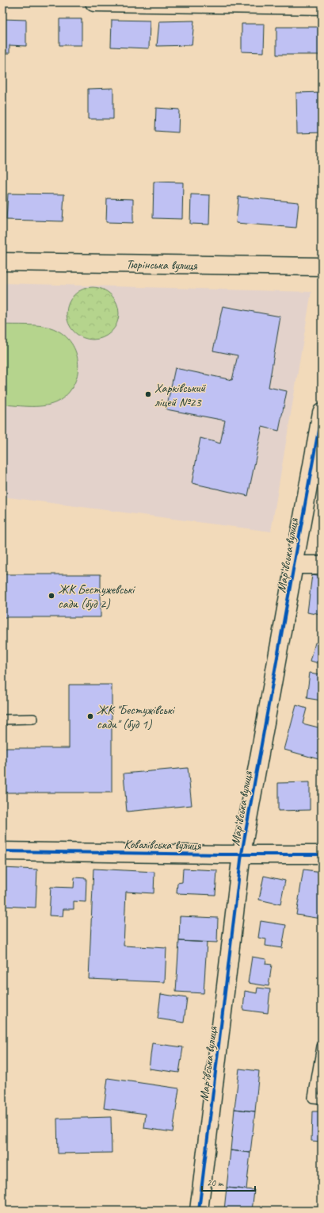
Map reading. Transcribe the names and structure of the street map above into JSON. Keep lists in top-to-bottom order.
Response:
{
  "streets": {
    "street": ["Тюрінська вулиця", "Мар'ївська вулиця", "Ковалівська вулиця"]
  },
  "crossings": [
    ["Мар'ївська вулиця", "Ковалівська вулиця"]
  ],
  "places": ["Харківський ліцей №23", "ЖК Бестужевські сади (буд 2)", "ЖК \"Бестужівські сади\" (буд 1)"],
  "scale_bar": "20 m"
}
